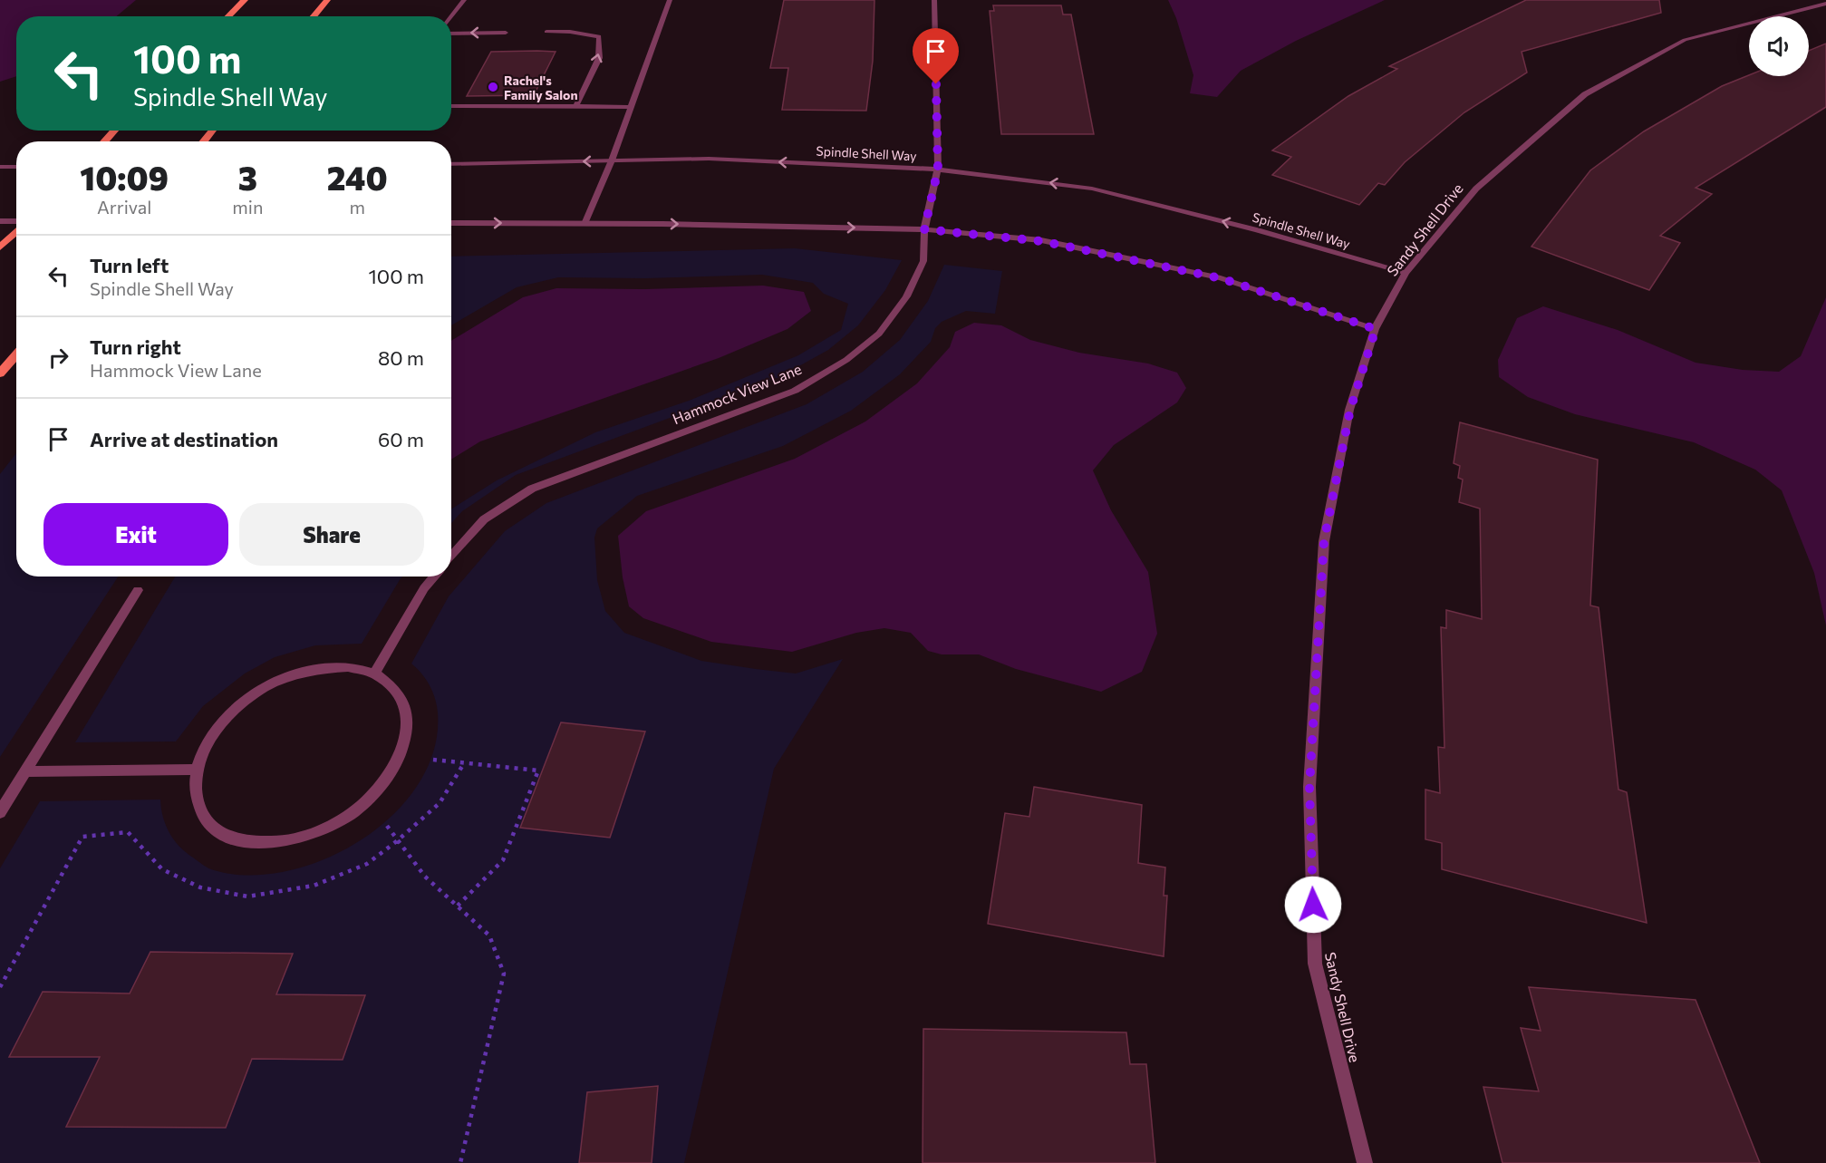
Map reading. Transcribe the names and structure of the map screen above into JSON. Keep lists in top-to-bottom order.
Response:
{
  "streets": {
    "street": ["Spindle Shell Way", "Sandy Shell Drive", "Hammock View Lane"]
  },
  "crossings": [
    ["Spindle Shell Way", "Sandy Shell Drive"],
    ["Spindle Shell Way", "Hammock View Lane"]
  ],
  "places": ["Rachel's Family Salon"],
  "page": {
    "turn": ["100 m", "Spindle Shell Way"],
    "eta": [
      "10:09",
      "Arrival",
      "3",
      "min",
      "240",
      "m"
    ],
    "list": [
      {
        "name": "Turn left",
        "note": "Spindle Shell Way",
        "value": "100 m"
      },
      {
        "name": "Turn right",
        "note": "Hammock View Lane",
        "value": "80 m"
      },
      {
        "name": "Arrive at destination",
        "value": "60 m"
      }
    ],
    "buttons": ["Exit", "Share"]
  }
}
